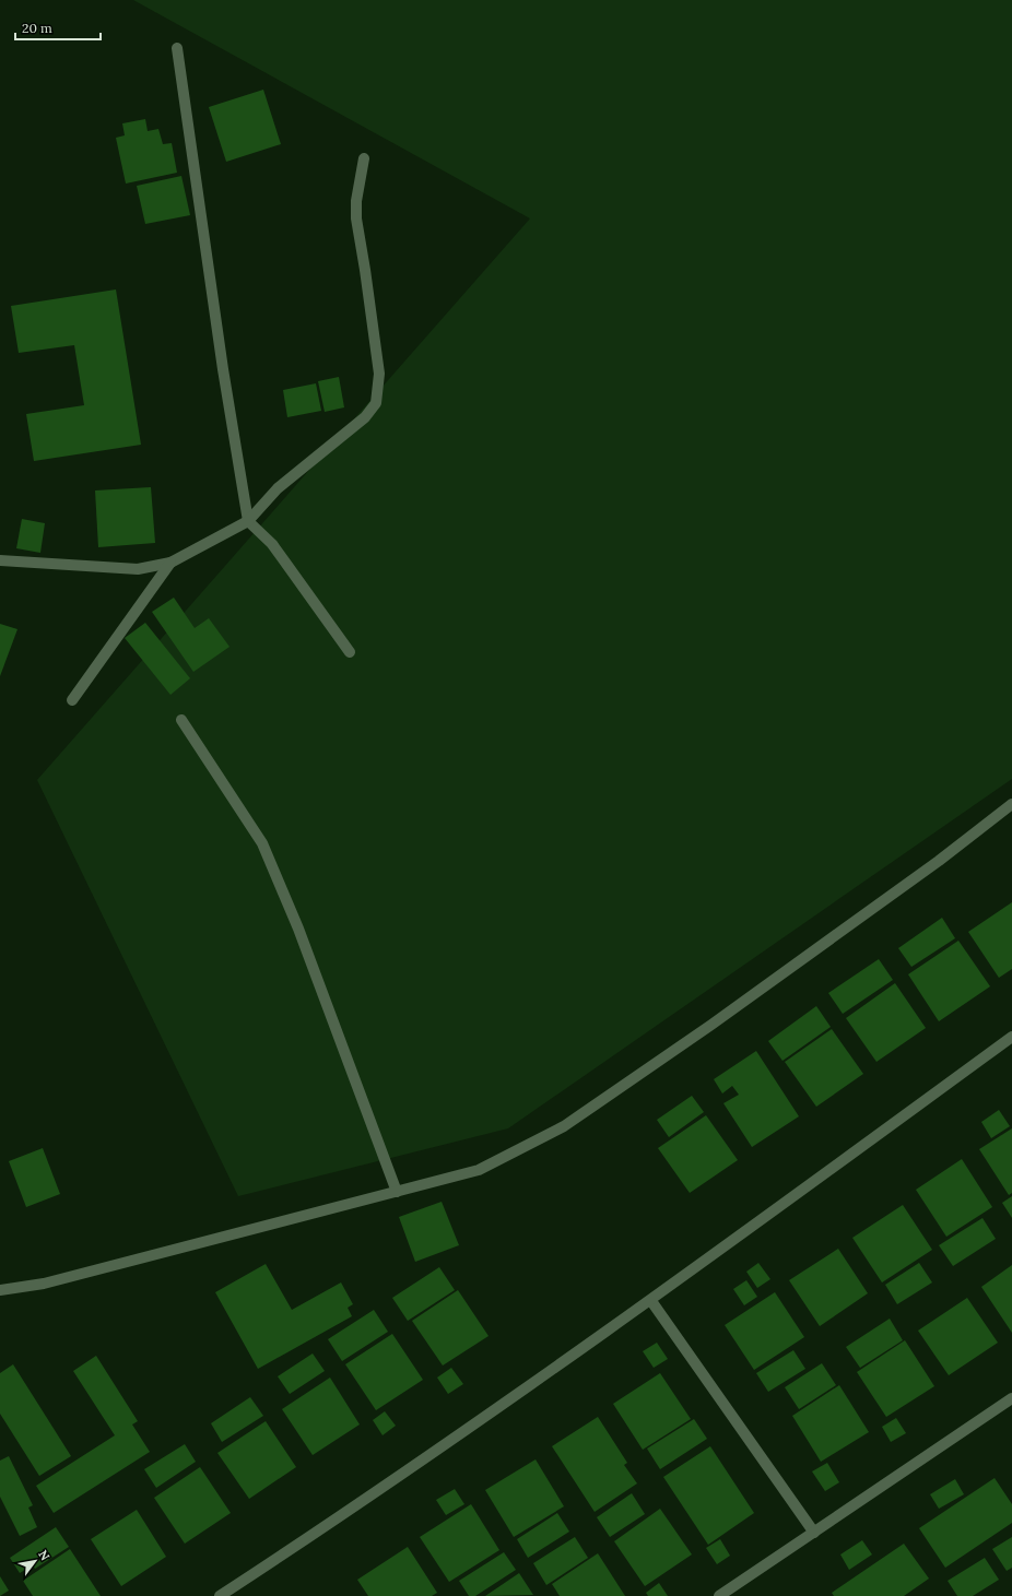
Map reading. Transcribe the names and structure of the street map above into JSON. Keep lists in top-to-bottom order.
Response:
{
  "scale_bar": "20 m",
  "north": "top right"
}
